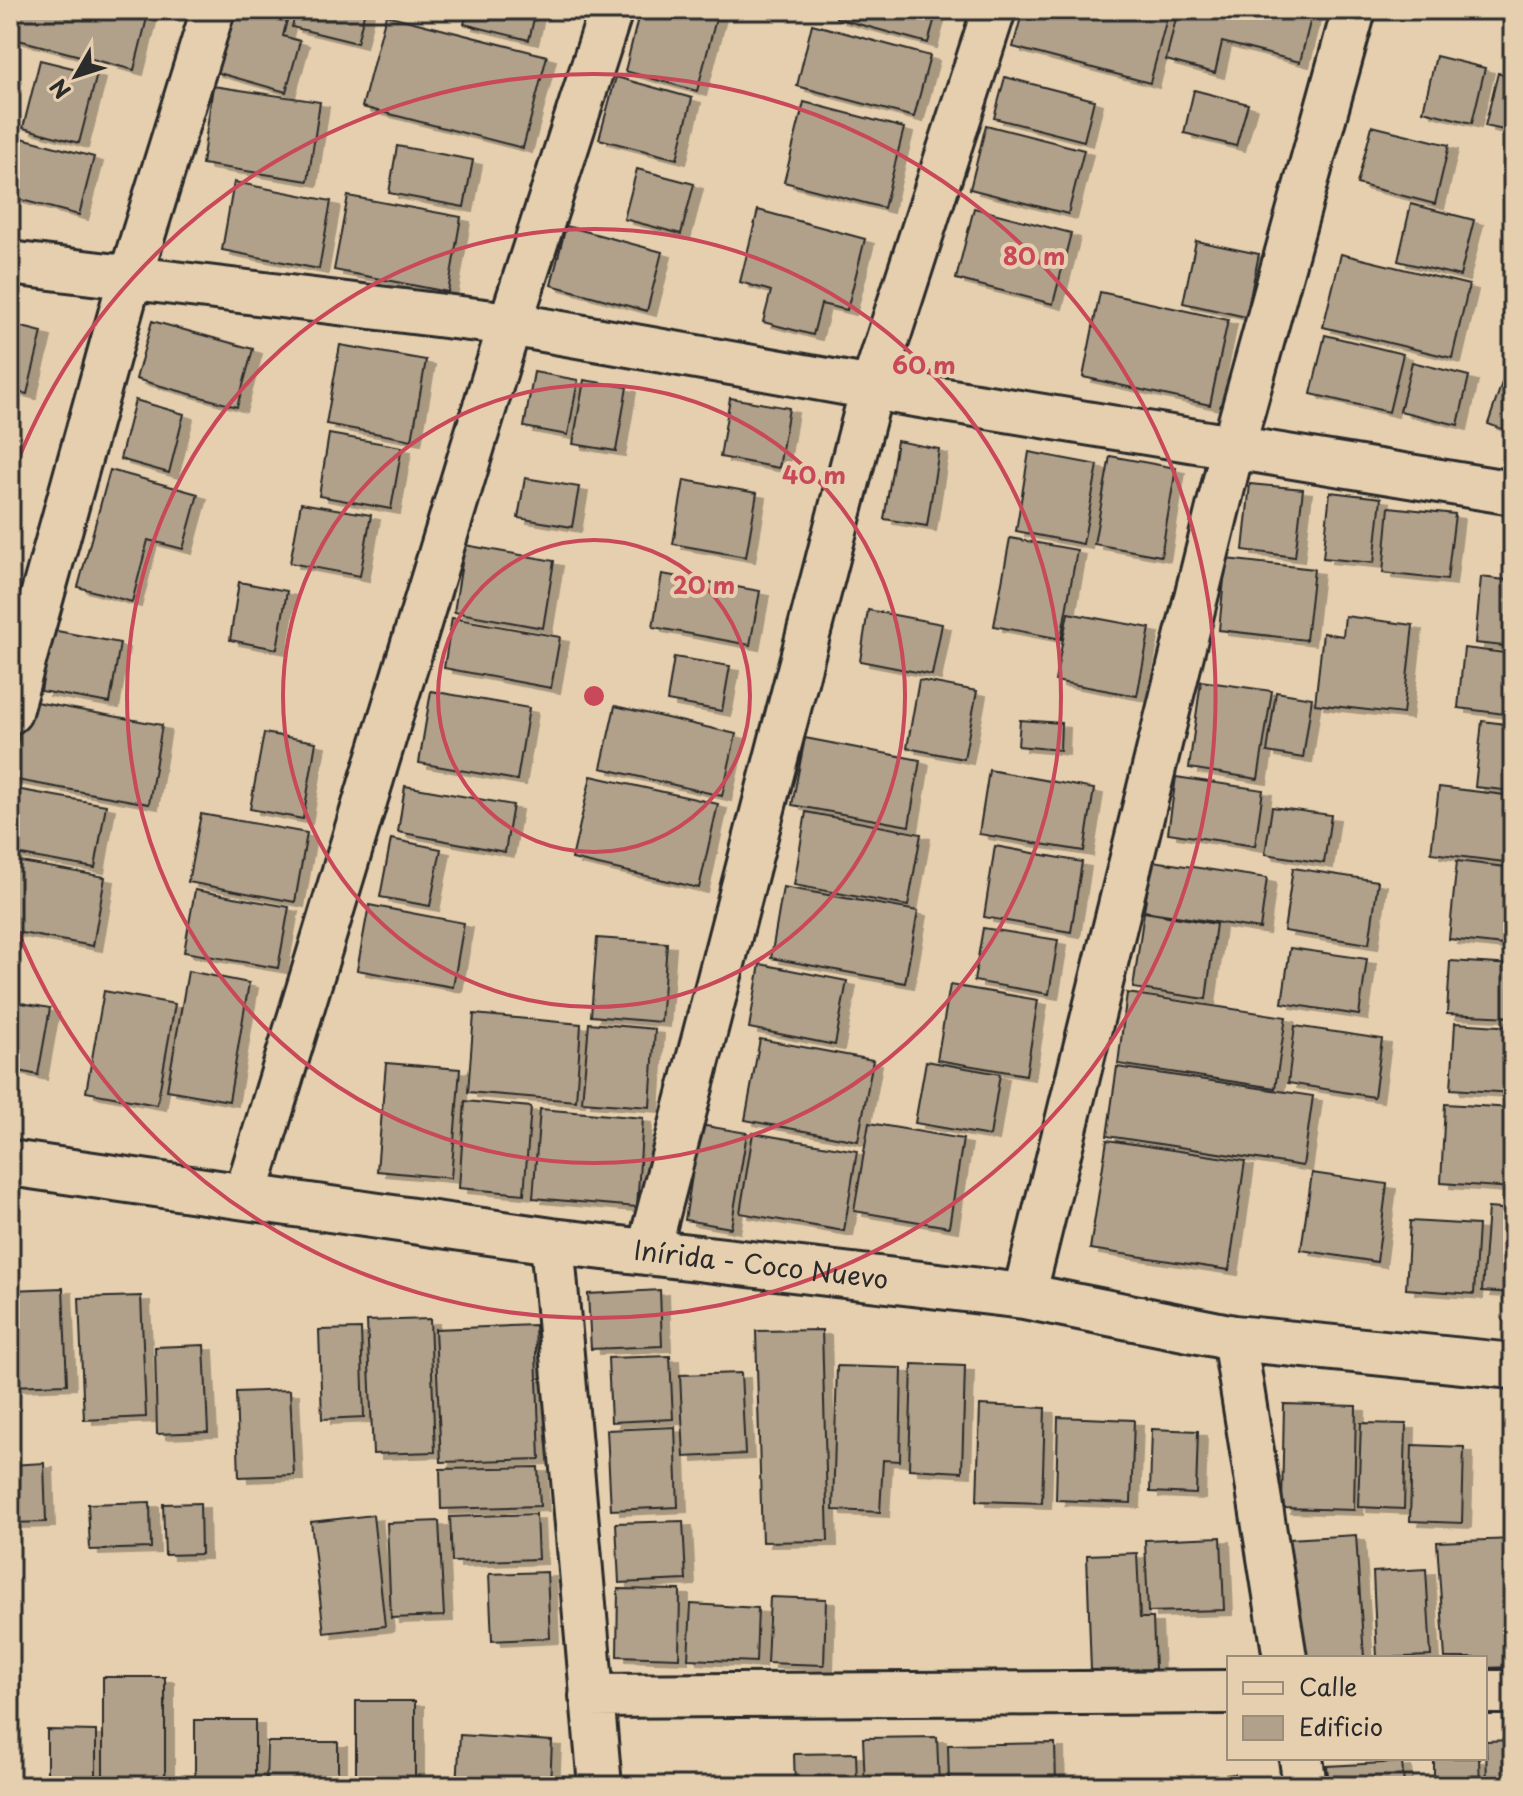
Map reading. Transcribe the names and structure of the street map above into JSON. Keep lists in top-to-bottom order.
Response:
{
  "streets": {
    "street": ["Inírida - Coco Nuevo"]
  },
  "legend": ["Calle", "Edificio"],
  "north": "bottom left",
  "rings": [
    "80 m",
    "60 m",
    "40 m",
    "20 m"
  ]
}
